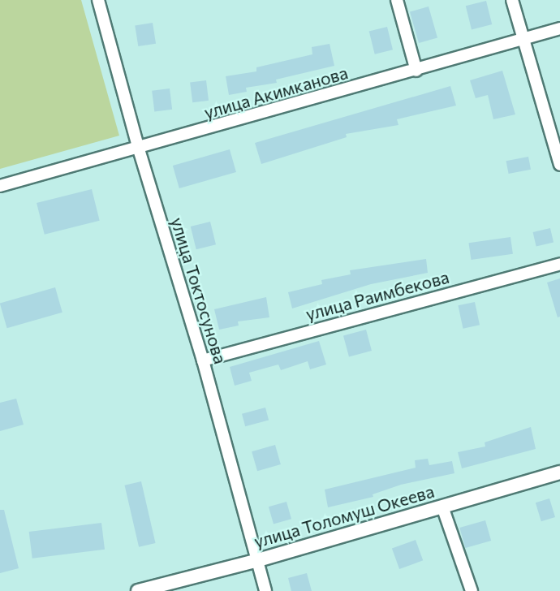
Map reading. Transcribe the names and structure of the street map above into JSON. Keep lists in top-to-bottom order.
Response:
{
  "streets": {
    "street": [
      "улица Акимканова",
      "улица Токтосунова",
      "улица Раимбекова",
      "улица Толомуш Океева"
    ]
  },
  "crossings": [
    ["улица Акимканова", "улица Токтосунова"],
    ["улица Токтосунова", "улица Раимбекова"],
    ["улица Токтосунова", "улица Толомуш Океева"]
  ]
}
